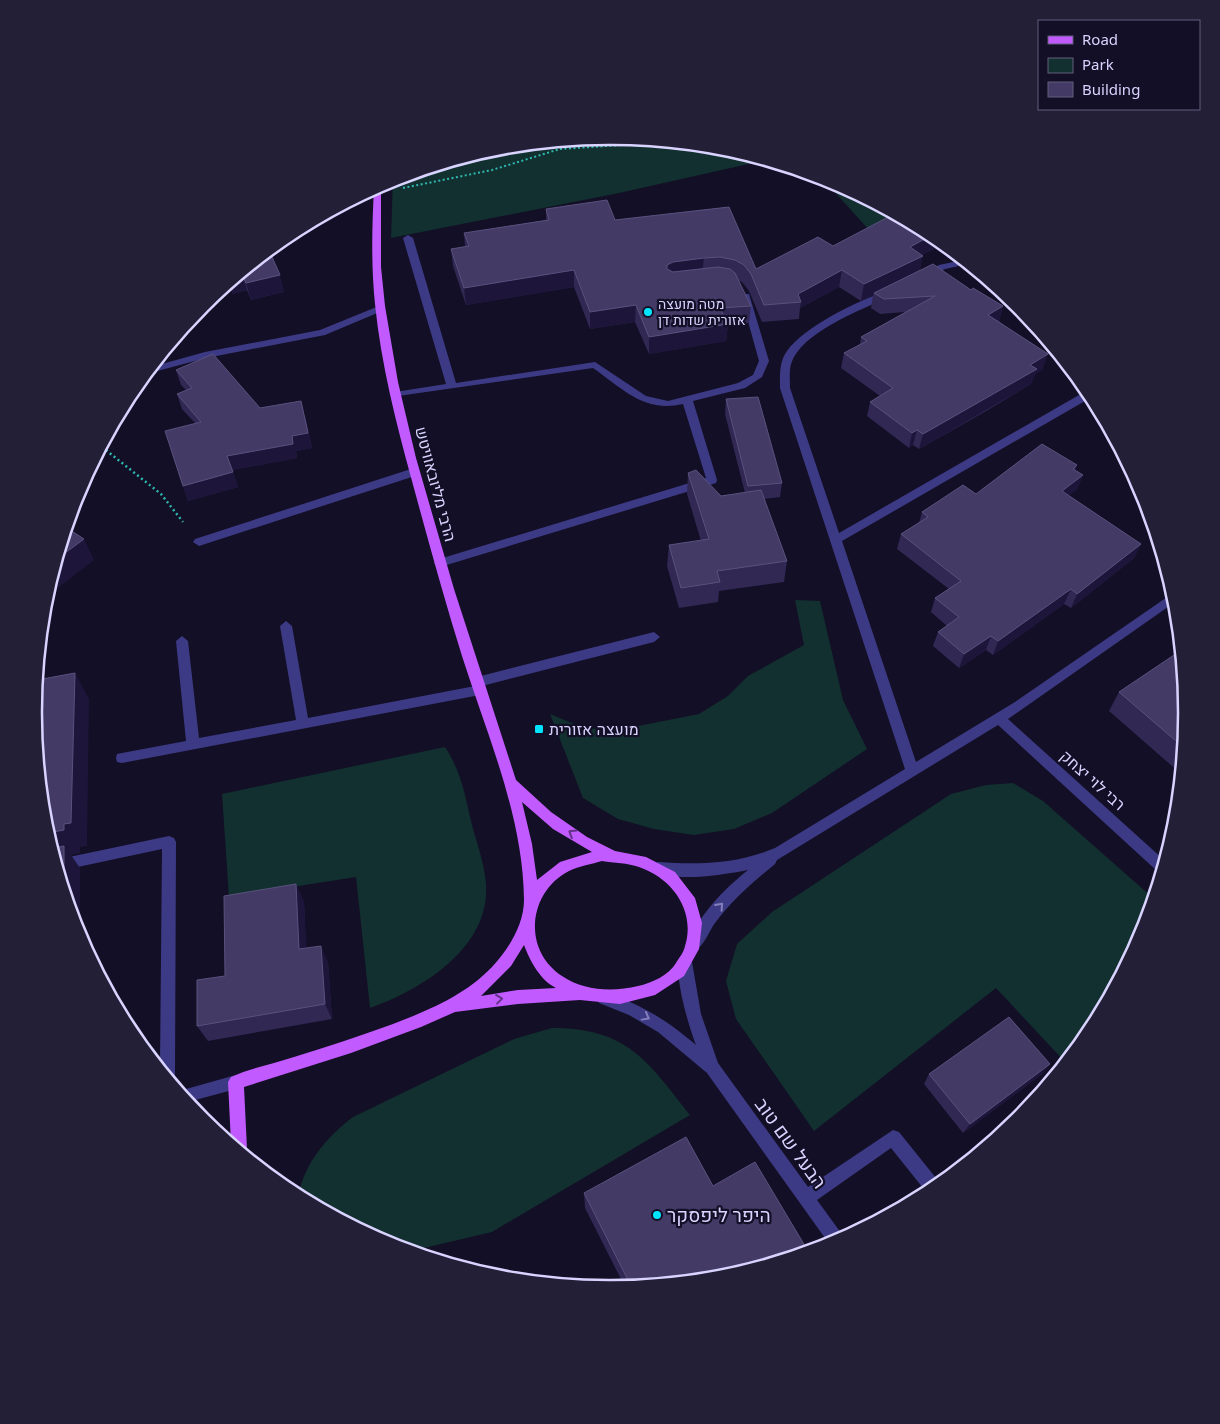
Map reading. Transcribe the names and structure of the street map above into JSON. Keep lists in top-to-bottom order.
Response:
{
  "streets": {
    "main road": ["הרבי מליובאוויטש"],
    "street": ["רבי לוי יצחק", "הבעל שם טוב"]
  },
  "crossings": [
    ["הרבי מליובאוויטש", "הבעל שם טוב"]
  ],
  "places": {
    "other": ["מטה מועצה אזורית שדות דן", "היפר ליפסקר"],
    "transit": ["מועצה אזורית"]
  },
  "legend": ["Road", "Park", "Building"]
}
